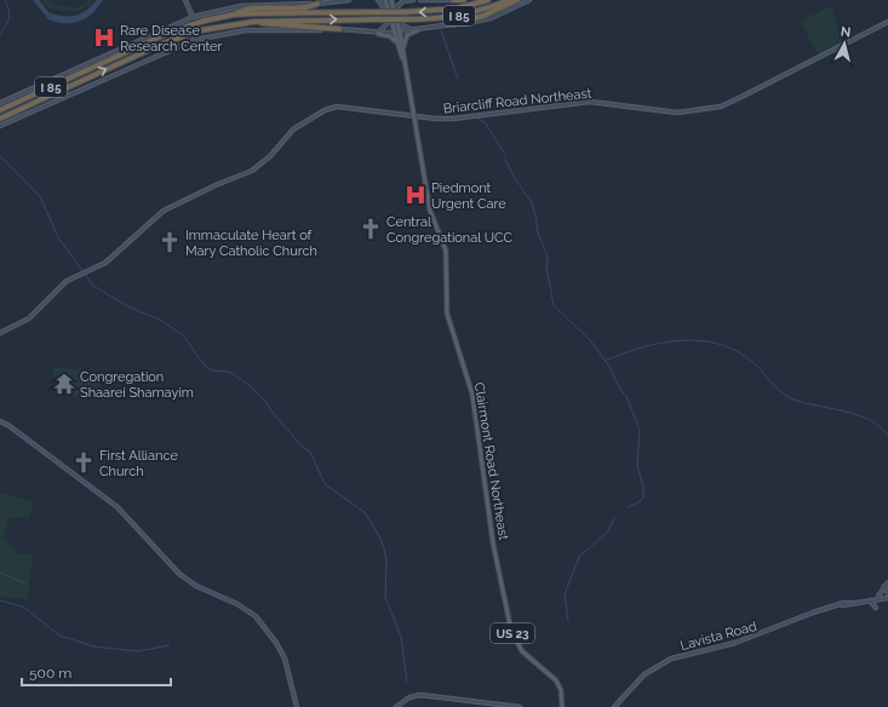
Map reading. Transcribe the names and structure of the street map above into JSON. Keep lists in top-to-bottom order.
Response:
{
  "streets": {
    "highway": ["I 85"],
    "main road": [
      "Briarcliff Road Northeast",
      "Clairmont Road Northeast",
      "US 23",
      "Lavista Road"
    ]
  },
  "crossings": [
    ["Briarcliff Road Northeast", "Clairmont Road Northeast"]
  ],
  "places": {
    "hospital": ["Rare Disease Research Center", "Piedmont Urgent Care"],
    "church": ["Central Congregational UCC", "Immaculate Heart of Mary Catholic Church", "First Alliance Church"],
    "temple": ["Congregation Shaarei Shamayim"]
  },
  "scale_bar": "500 m",
  "north": "top"
}
